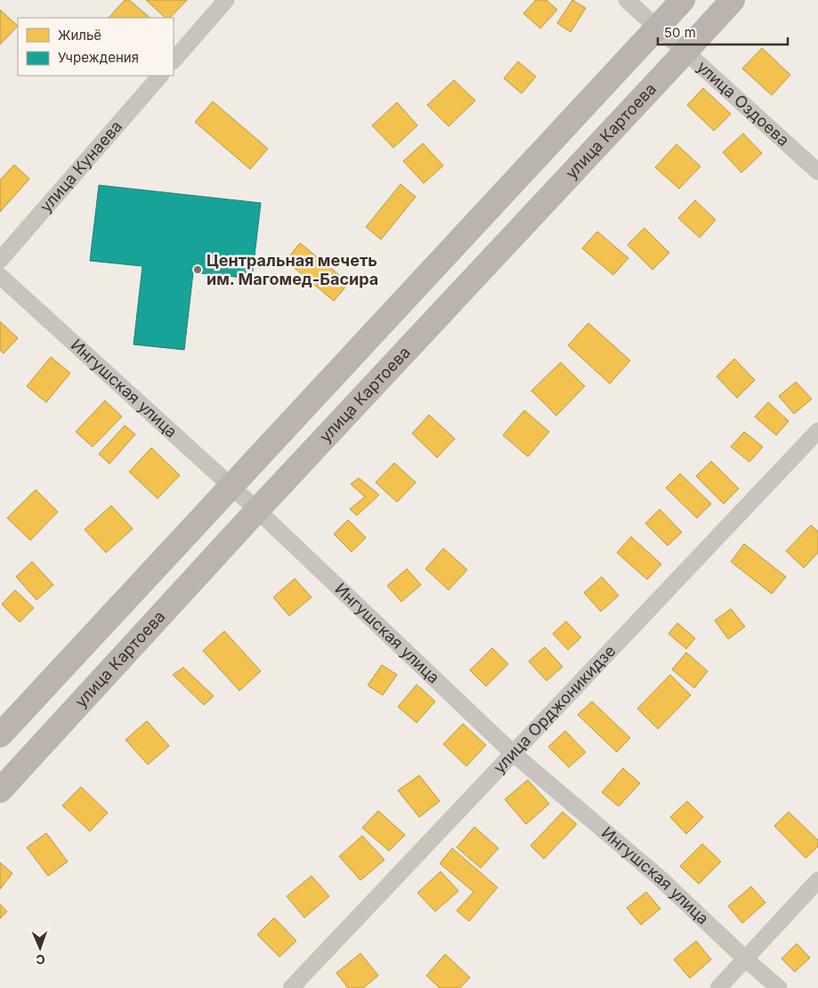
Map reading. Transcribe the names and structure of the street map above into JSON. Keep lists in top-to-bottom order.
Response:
{
  "streets": {
    "main road": ["улица Картоева"],
    "street": [
      "улица Оздоева",
      "улица Кунаева",
      "Ингушская улица",
      "улица Орджоникидзе"
    ]
  },
  "crossings": [
    ["улица Оздоева", "улица Картоева"],
    ["улица Картоева", "Ингушская улица"],
    ["Ингушская улица", "улица Орджоникидзе"]
  ],
  "places": ["Центральная мечеть им. Магомед-Басира"],
  "legend": ["Жильё", "Учреждения"],
  "scale_bar": "50 m",
  "north": "bottom"
}
